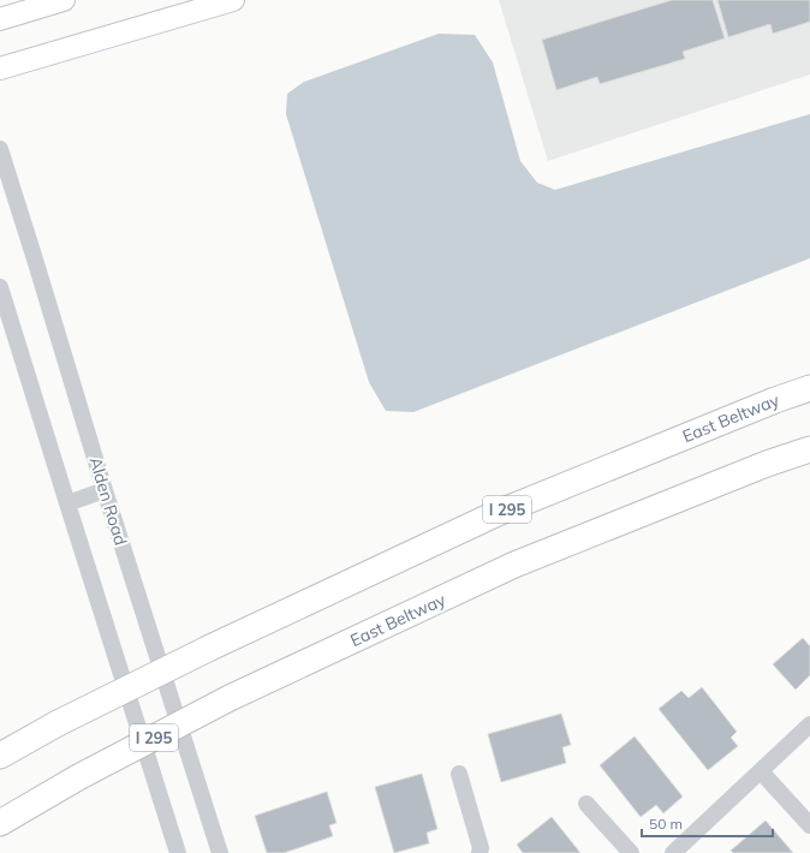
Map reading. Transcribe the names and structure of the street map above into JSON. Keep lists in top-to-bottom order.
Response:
{
  "streets": {
    "highway": ["East Beltway", "I 295"],
    "street": ["Alden Road"]
  },
  "scale_bar": "50 m"
}
